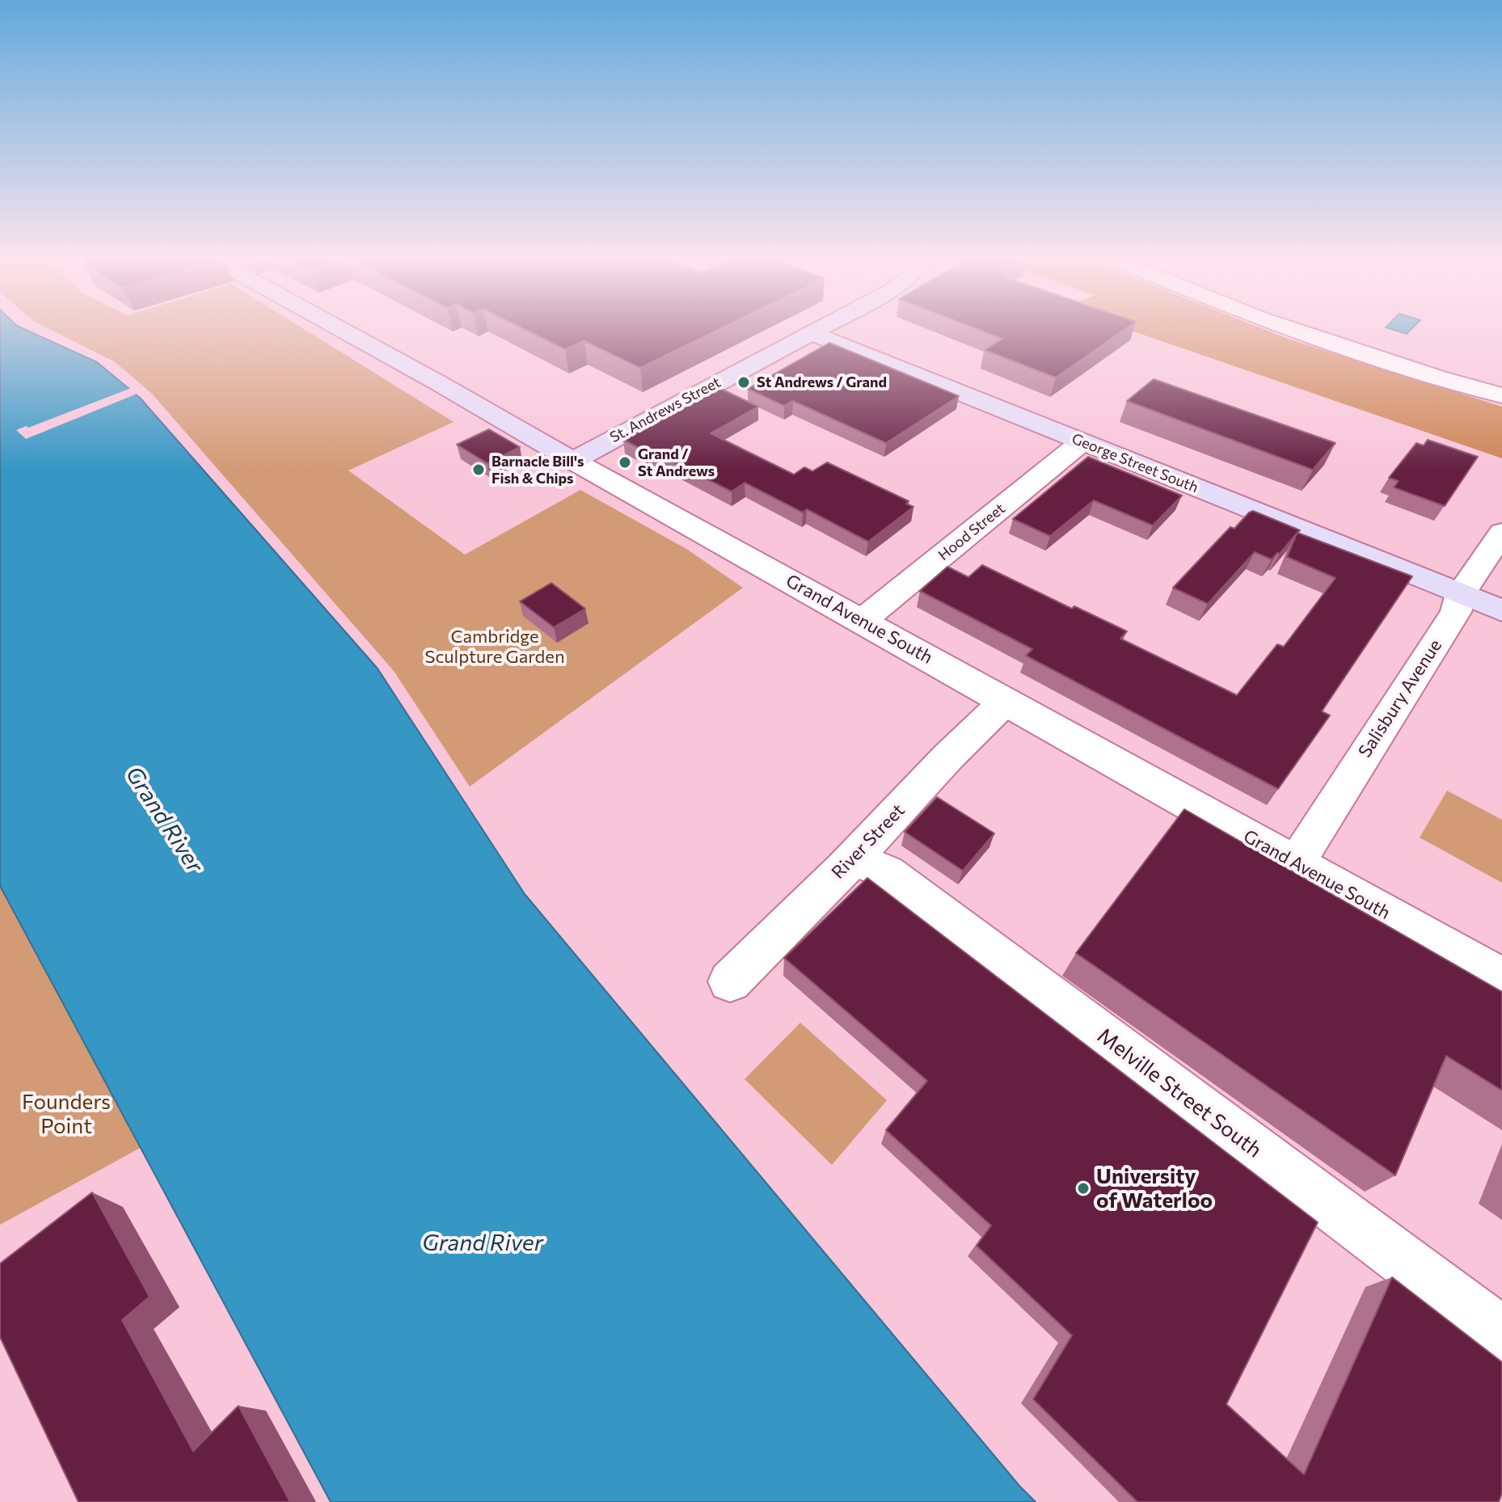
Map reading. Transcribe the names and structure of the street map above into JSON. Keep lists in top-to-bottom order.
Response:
{
  "streets": {
    "main road": ["St. Andrews Street", "George Street South", "Grand Avenue South"],
    "street": [
      "Hood Street",
      "Salisbury Avenue",
      "River Street",
      "Melville Street South"
    ]
  },
  "crossings": [
    ["St. Andrews Street", "George Street South"],
    ["St. Andrews Street", "Grand Avenue South"],
    ["George Street South", "Hood Street"],
    ["George Street South", "Salisbury Avenue"],
    ["Hood Street", "Grand Avenue South"],
    ["Grand Avenue South", "Salisbury Avenue"],
    ["Grand Avenue South", "River Street"],
    ["River Street", "Melville Street South"]
  ],
  "water": ["Grand River"],
  "parks": ["Cambridge Sculpture Garden", "Founders Point"],
  "places": [
    "St Andrews / Grand",
    "Grand / St Andrews",
    "Barnacle Bill's Fish & Chips",
    "University of Waterloo"
  ]
}
